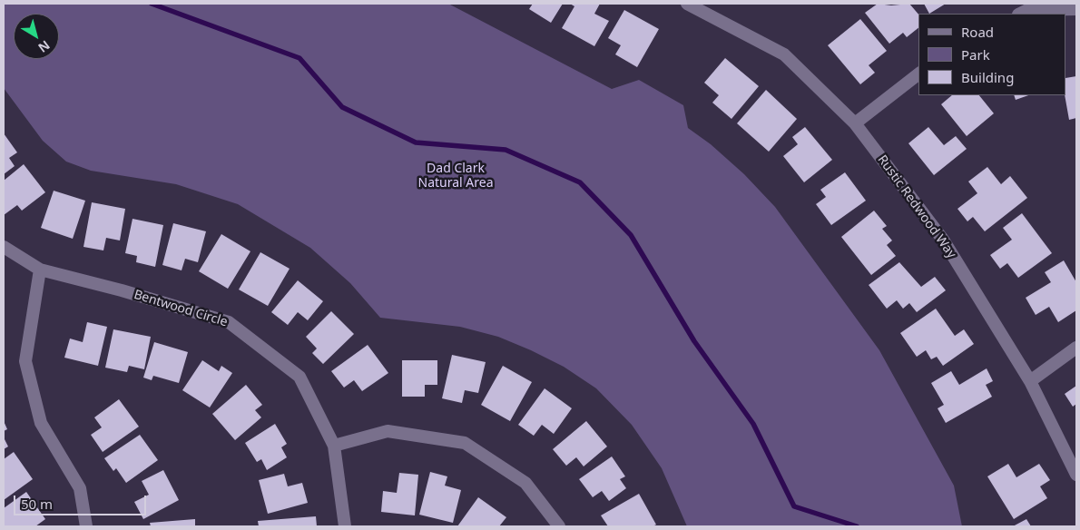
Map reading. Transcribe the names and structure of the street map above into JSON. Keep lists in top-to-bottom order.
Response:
{
  "streets": {
    "street": ["Rustic Redwood Way", "Bentwood Circle"]
  },
  "parks": ["Dad Clark Natural Area"],
  "legend": ["Road", "Park", "Building"],
  "scale_bar": "50 m",
  "north": "bottom right"
}
